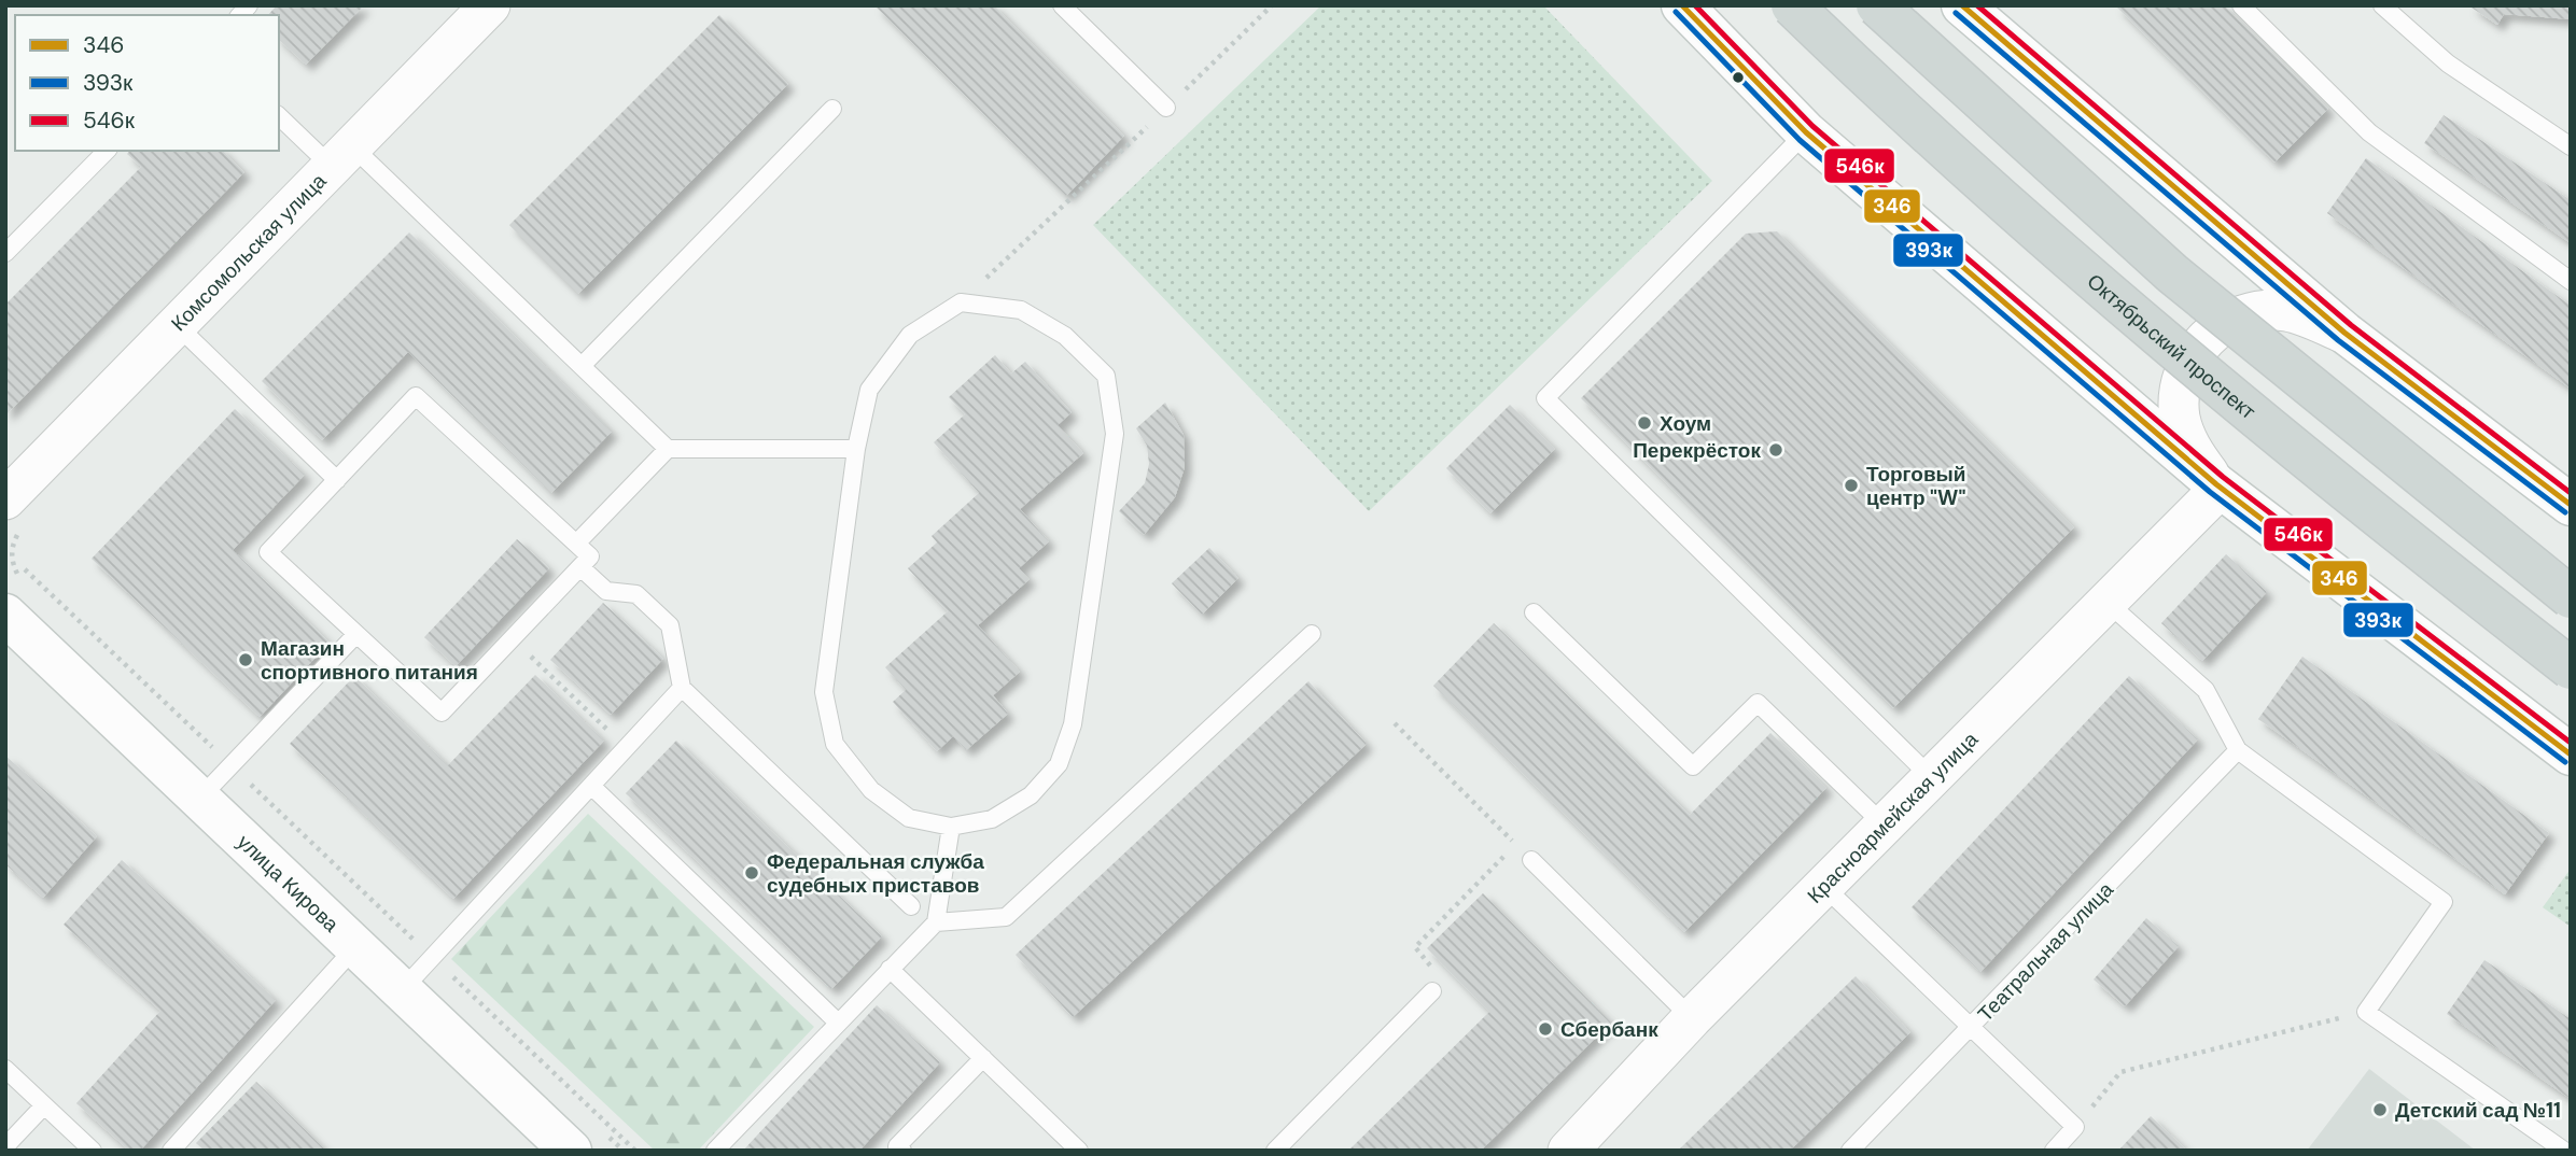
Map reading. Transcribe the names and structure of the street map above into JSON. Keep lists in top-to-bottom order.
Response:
{
  "streets": {
    "main road": ["Октябрьский проспект", "улица Кирова"],
    "street": ["Комсомольская улица", "Красноармейская улица"],
    "lane": ["Театральная улица"]
  },
  "places": [
    "Хоум",
    "Перекрёсток",
    "Торговый центр \"W\"",
    "Магазин спортивного питания",
    "Федеральная служба судебных приставов",
    "Сбербанк",
    "Детский сад №11"
  ],
  "lines": ["transit line 346", "transit line 546к", "transit line 393к"],
  "legend": ["346", "393к", "546к"]
}
